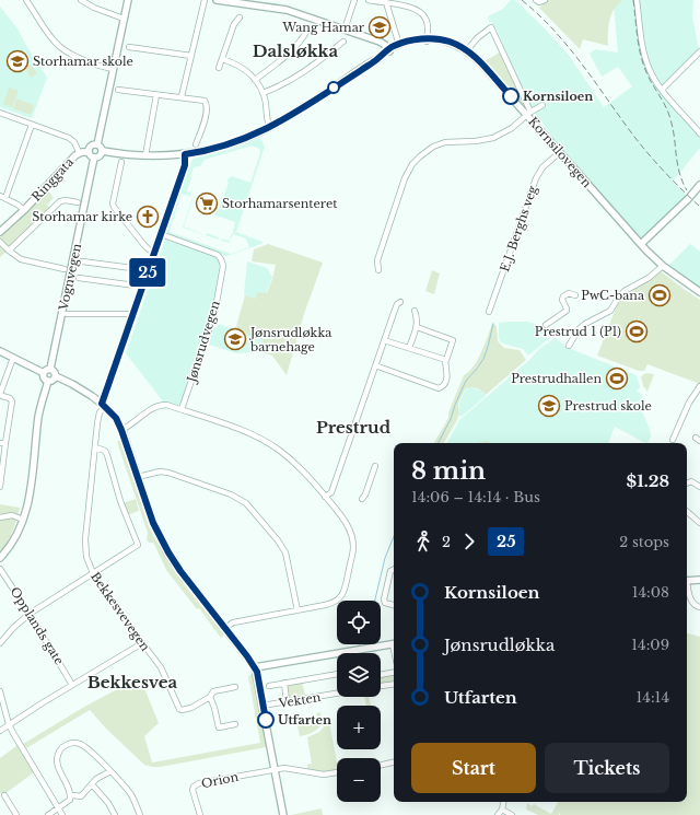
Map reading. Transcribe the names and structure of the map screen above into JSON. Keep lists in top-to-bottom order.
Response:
{
  "streets": {
    "main road": ["Kornsilovegen", "Ringgata", "Vognvegen"],
    "street": [
      "E.J. Berghs veg",
      "Jønsrudvegen",
      "Bekkesvevegen",
      "Opplands gate",
      "Vekten",
      "Orion"
    ]
  },
  "crossings": [
    ["Kornsilovegen", "Ringgata"],
    ["Kornsilovegen", "E.J. Berghs veg"],
    ["Kornsilovegen", "Vognvegen"],
    ["Kornsilovegen", "Bekkesvevegen"],
    ["Ringgata", "Vognvegen"],
    ["Jønsrudvegen", "Bekkesvevegen"]
  ],
  "districts": ["Dalsløkka", "Prestrud", "Bekkesvea"],
  "places": {
    "school or university": [
      "Wang Hamar",
      "Storhamar skole",
      "Jønsrudløkka barnehage",
      "Prestrud skole"
    ],
    "other": ["Kornsiloen", "Utfarten"],
    "supermarket": ["Storhamarsenteret"],
    "church": ["Storhamar kirke"],
    "sports": ["PwC-bana", "Prestrud 1 (P1)", "Prestrudhallen"]
  },
  "lines": ["bus line 25"],
  "page": {
    "on_map": "25",
    "heading": ["8 min", "14:06 – 14:14 · Bus", "$1.28"],
    "legs": ["2", "25", "2 stops"],
    "list": [
      {
        "name": "Kornsiloen",
        "value": "14:08"
      },
      {
        "name": "Jønsrudløkka",
        "value": "14:09"
      },
      {
        "name": "Utfarten",
        "value": "14:14"
      }
    ],
    "map_buttons": ["+", "−"],
    "buttons": ["Start", "Tickets"]
  }
}
